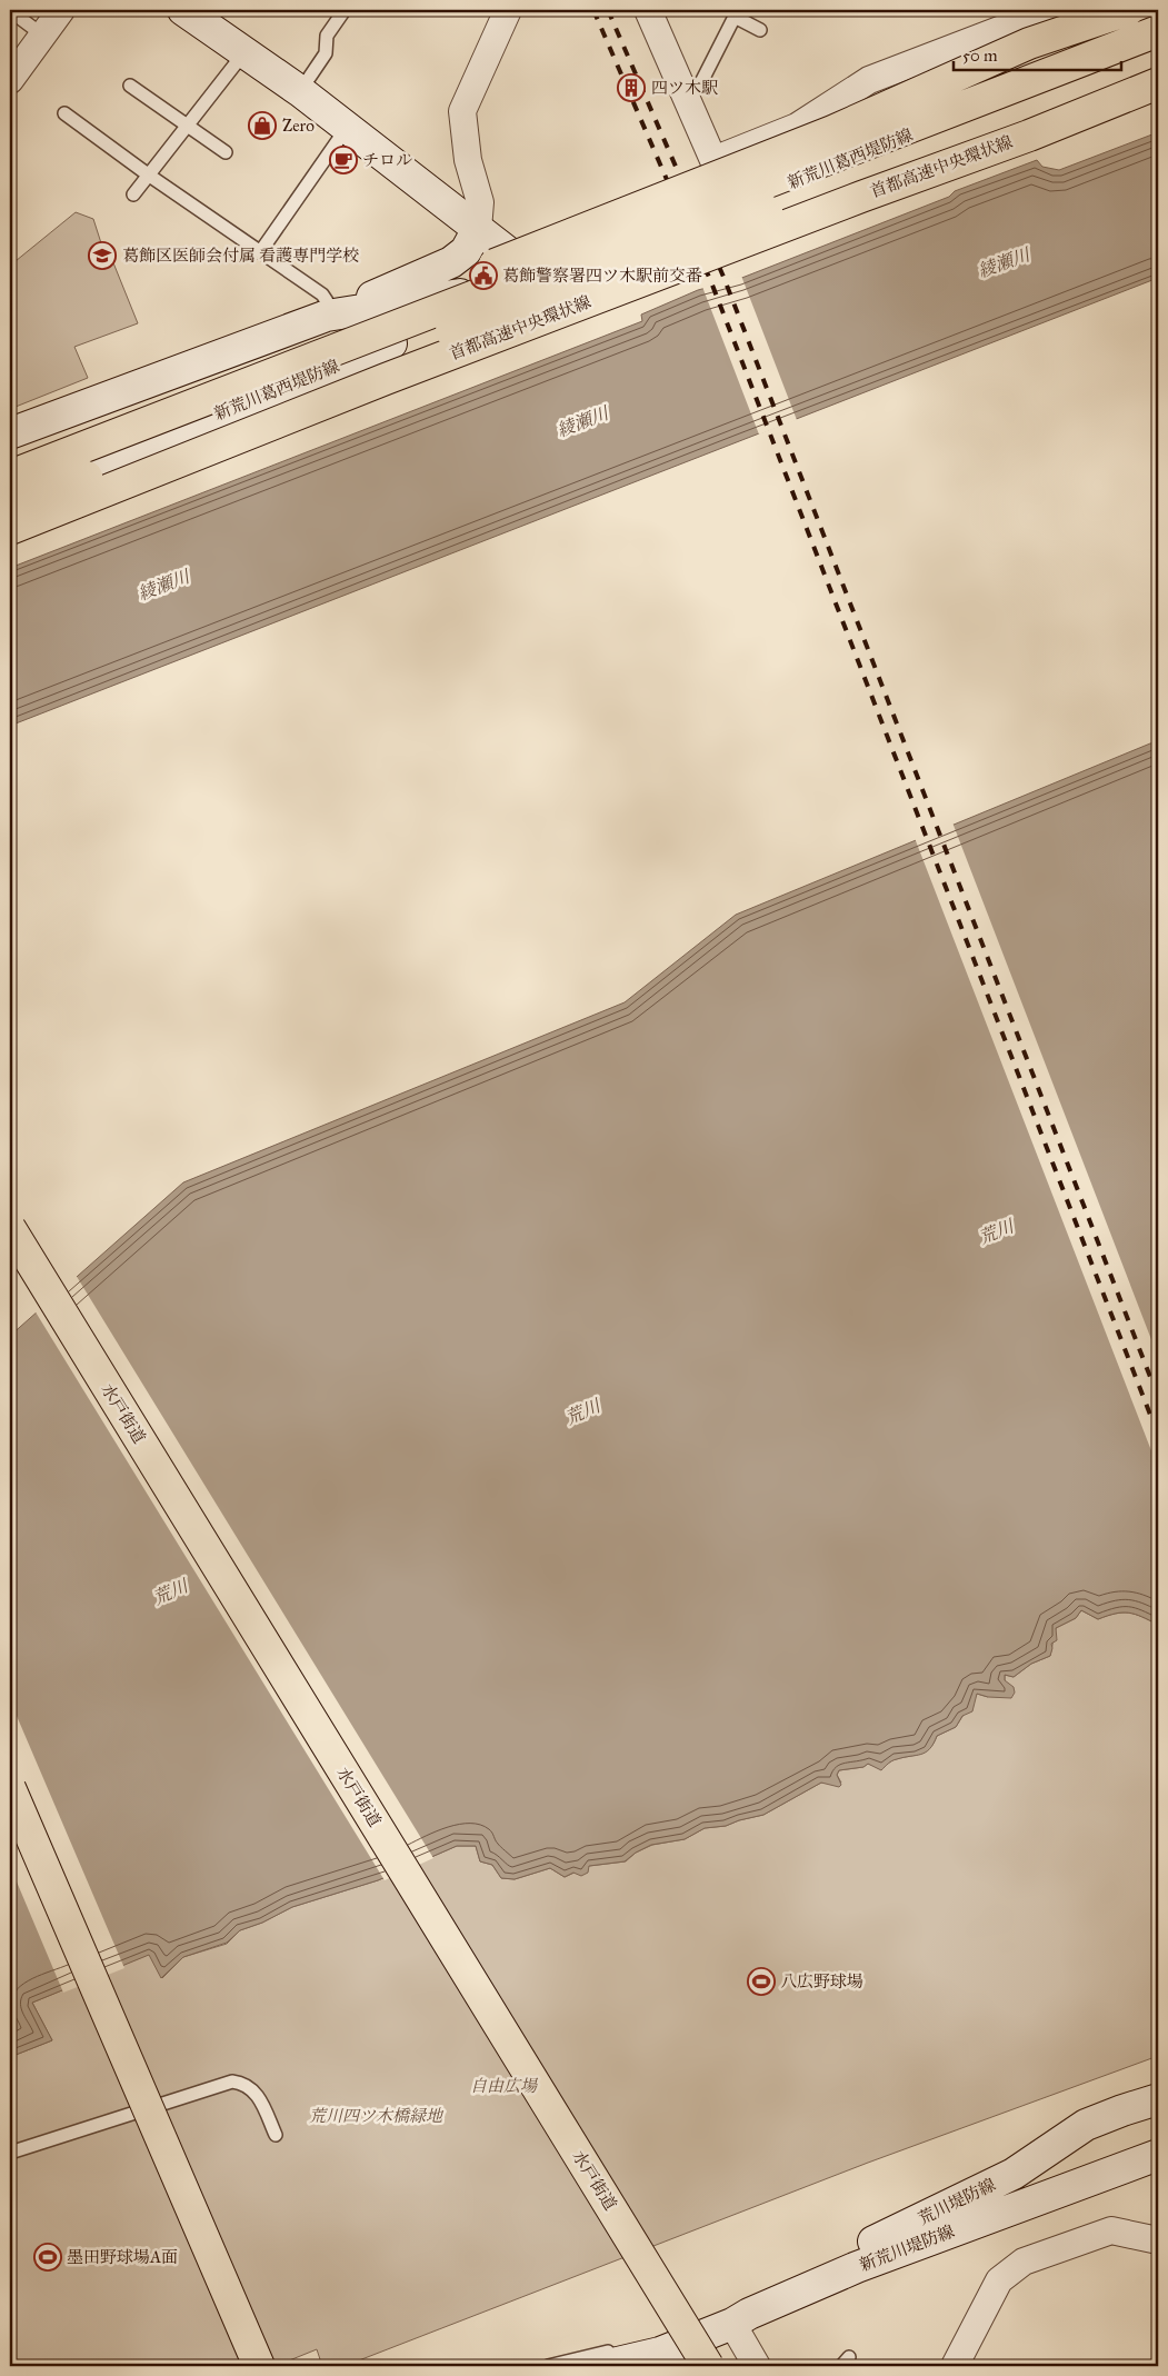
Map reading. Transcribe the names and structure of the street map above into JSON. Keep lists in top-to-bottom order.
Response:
{
  "streets": {
    "highway": ["首都高速中央環状線", "水戸街道"],
    "main road": ["新荒川葛西堤防線", "荒川堤防線", "新荒川堤防線"]
  },
  "crossings": [
    ["荒川堤防線", "新荒川堤防線"]
  ],
  "water": ["綾瀬川", "荒川"],
  "parks": ["自由広場", "荒川四ツ木橋緑地"],
  "places": {
    "building": ["四ツ木駅"],
    "shop": ["Zero"],
    "cafe": ["チロル"],
    "school or university": ["葛飾区医師会付属 看護専門学校"],
    "public building": ["葛飾警察署四ツ木駅前交番"],
    "sports": ["八広野球場", "墨田野球場A面"]
  },
  "scale_bar": "50 m"
}
